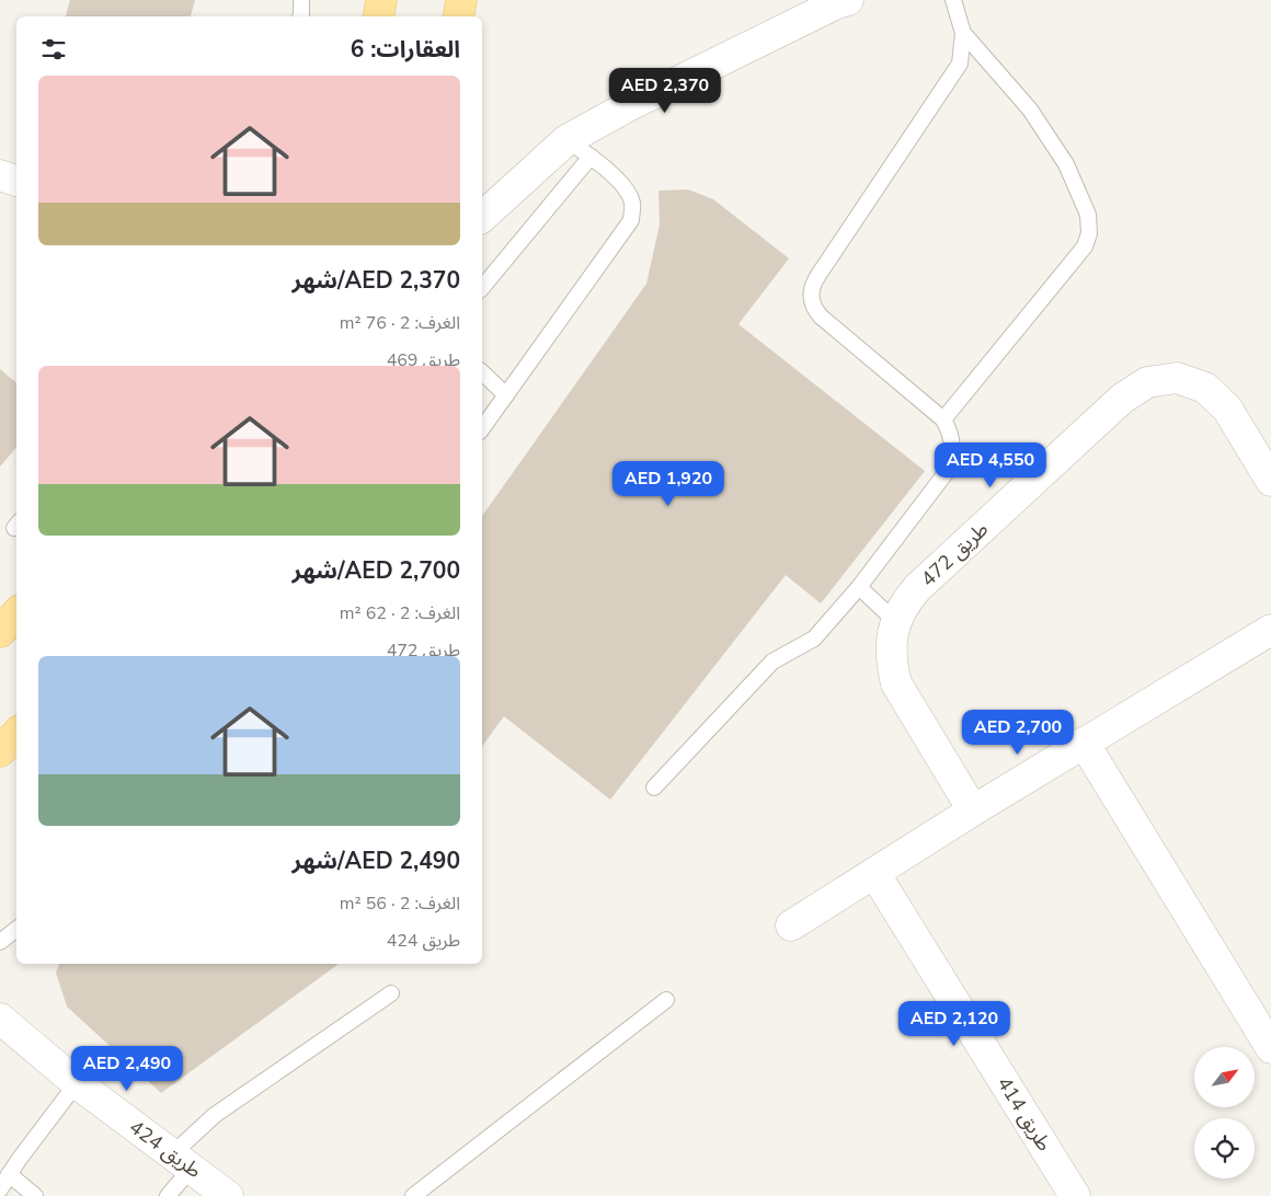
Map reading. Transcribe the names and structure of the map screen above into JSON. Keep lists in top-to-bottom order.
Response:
{
  "streets": {
    "street": ["طريق 472", "طريق 414", "طريق 424"]
  },
  "north": "top right",
  "page": {
    "heading": "العقارات: 6",
    "price": [
      "AED 2,370",
      "AED 4,550",
      "AED 1,920",
      "AED 2,700",
      "AED 2,120",
      "AED 2,490"
    ],
    "list": [
      {
        "name": "AED 2,370/شهر",
        "note": "الغرف: 2 · 76 m² · طريق 469"
      },
      {
        "name": "AED 2,700/شهر",
        "note": "الغرف: 2 · 62 m² · طريق 472"
      },
      {
        "name": "AED 2,490/شهر",
        "note": "الغرف: 2 · 56 m² · طريق 424"
      }
    ]
  }
}
